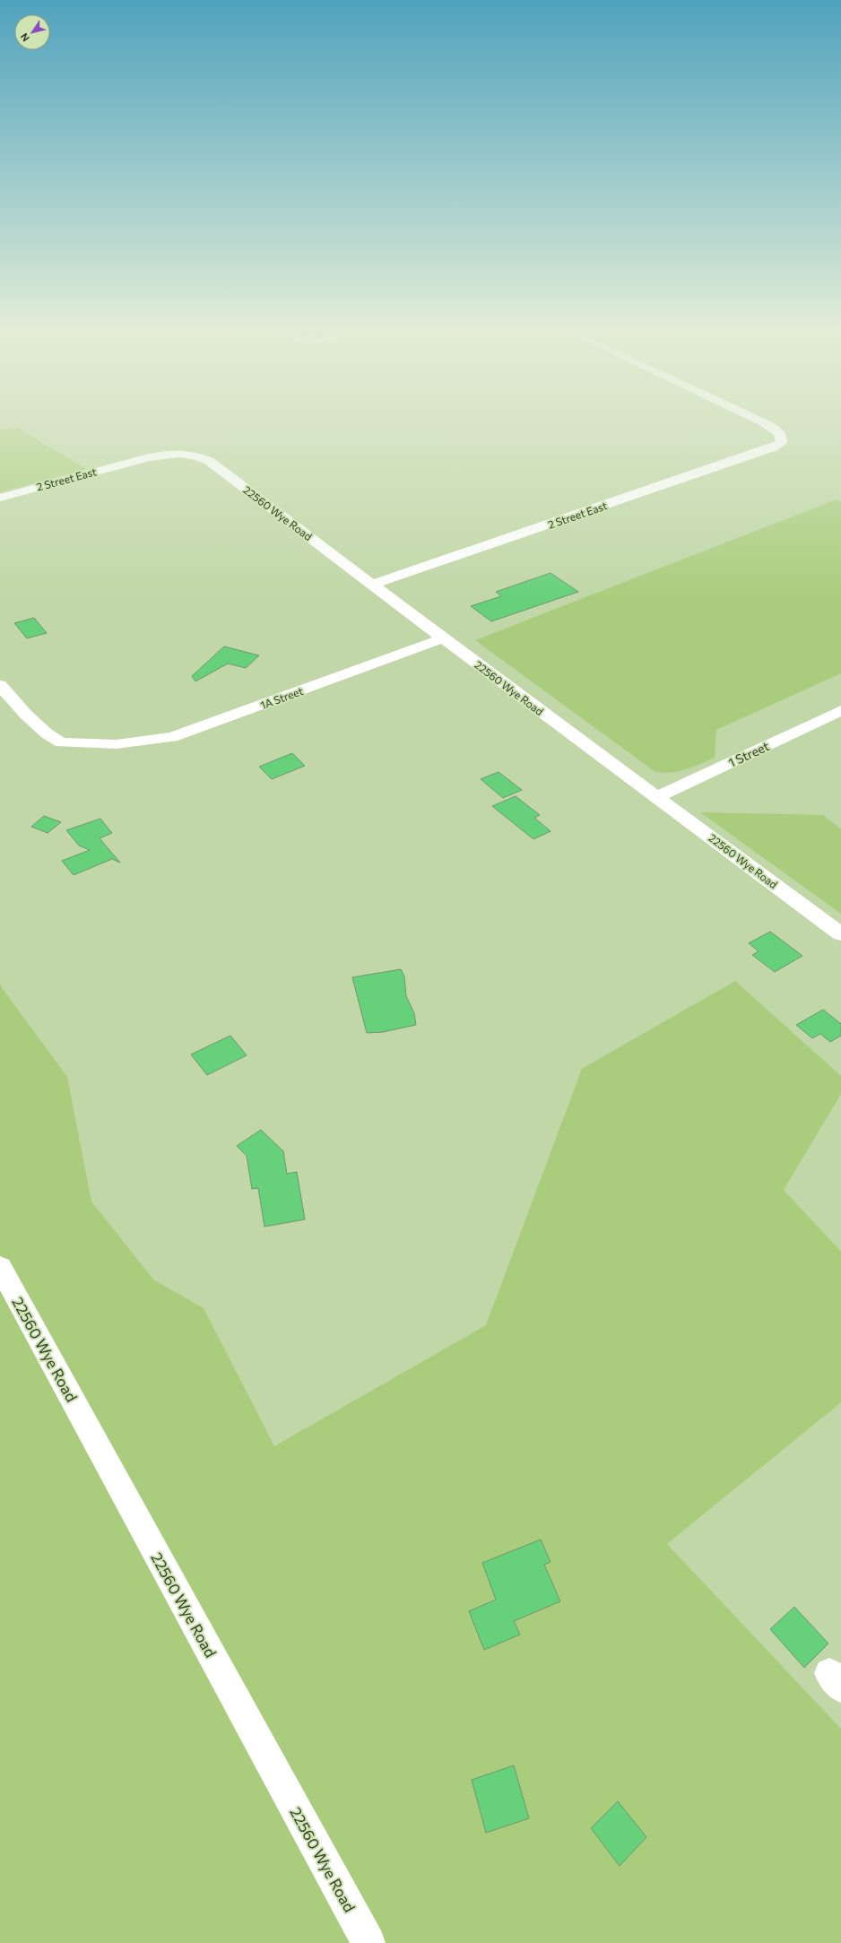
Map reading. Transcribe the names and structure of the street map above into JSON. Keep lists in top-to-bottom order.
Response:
{
  "streets": {
    "street": [
      "2 Street East",
      "22560 Wye Road",
      "1A Street",
      "1 Street"
    ]
  },
  "crossings": [
    ["2 Street East", "22560 Wye Road"],
    ["22560 Wye Road", "1A Street"],
    ["22560 Wye Road", "1 Street"]
  ],
  "north": "bottom left"
}
